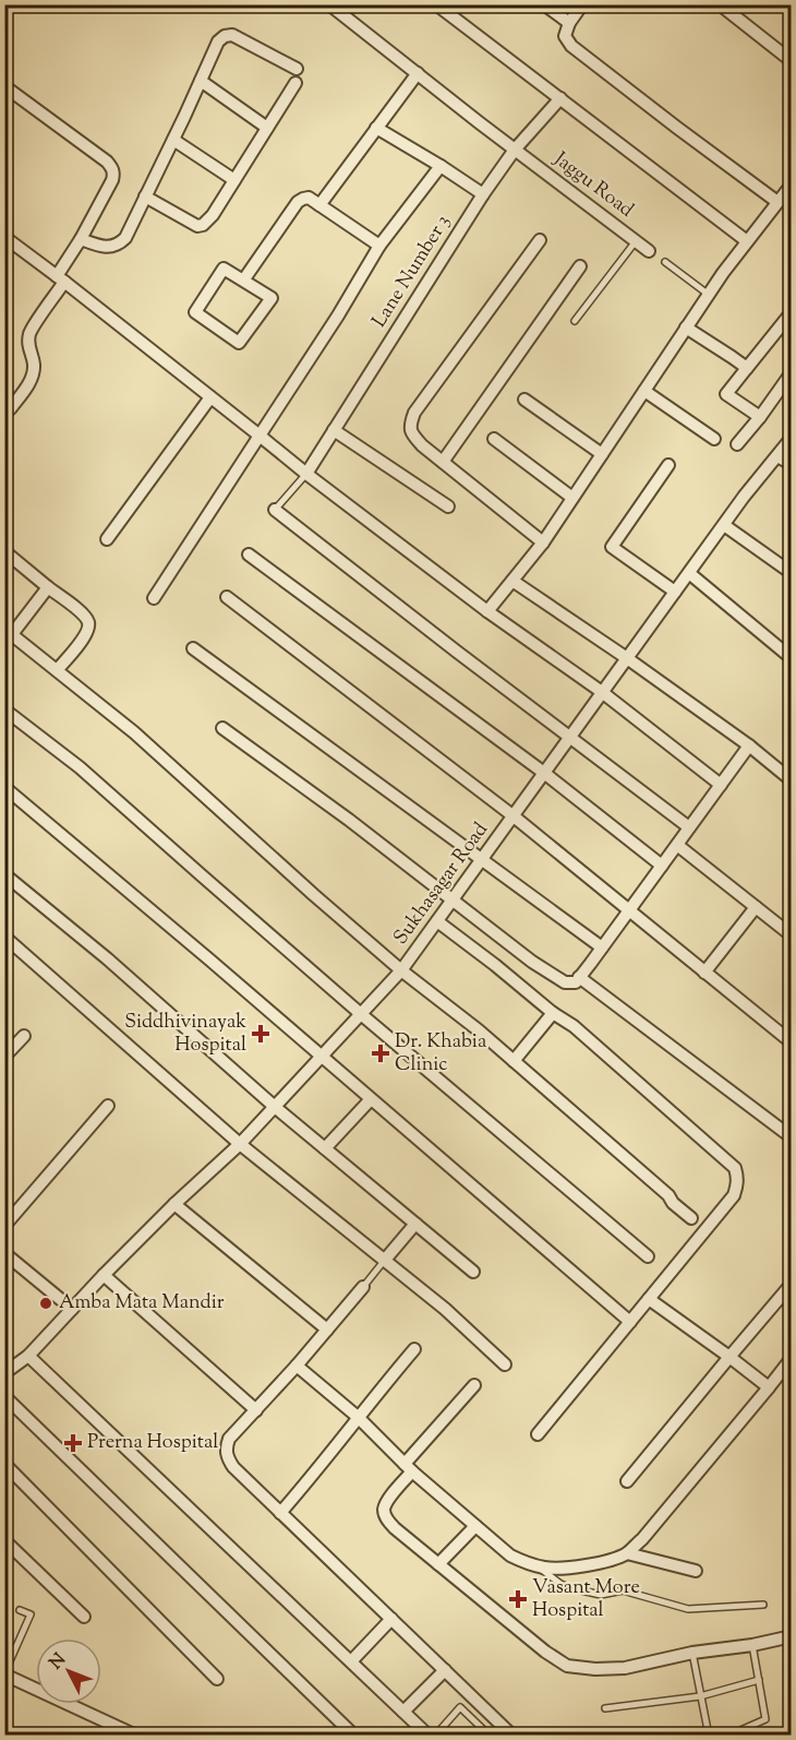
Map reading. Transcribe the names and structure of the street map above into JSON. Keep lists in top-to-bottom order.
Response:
{
  "streets": {
    "street": ["Jaggu Road", "Lane Number 3", "Sukhasagar Road"]
  },
  "crossings": [
    ["Jaggu Road", "Lane Number 3"]
  ],
  "places": {
    "health": [
      "Siddhivinayak Hospital",
      "Dr. Khabia Clinic",
      "Prerna Hospital",
      "Vasant More Hospital"
    ],
    "other": ["Amba Mata Mandir"]
  },
  "north": "top left"
}
